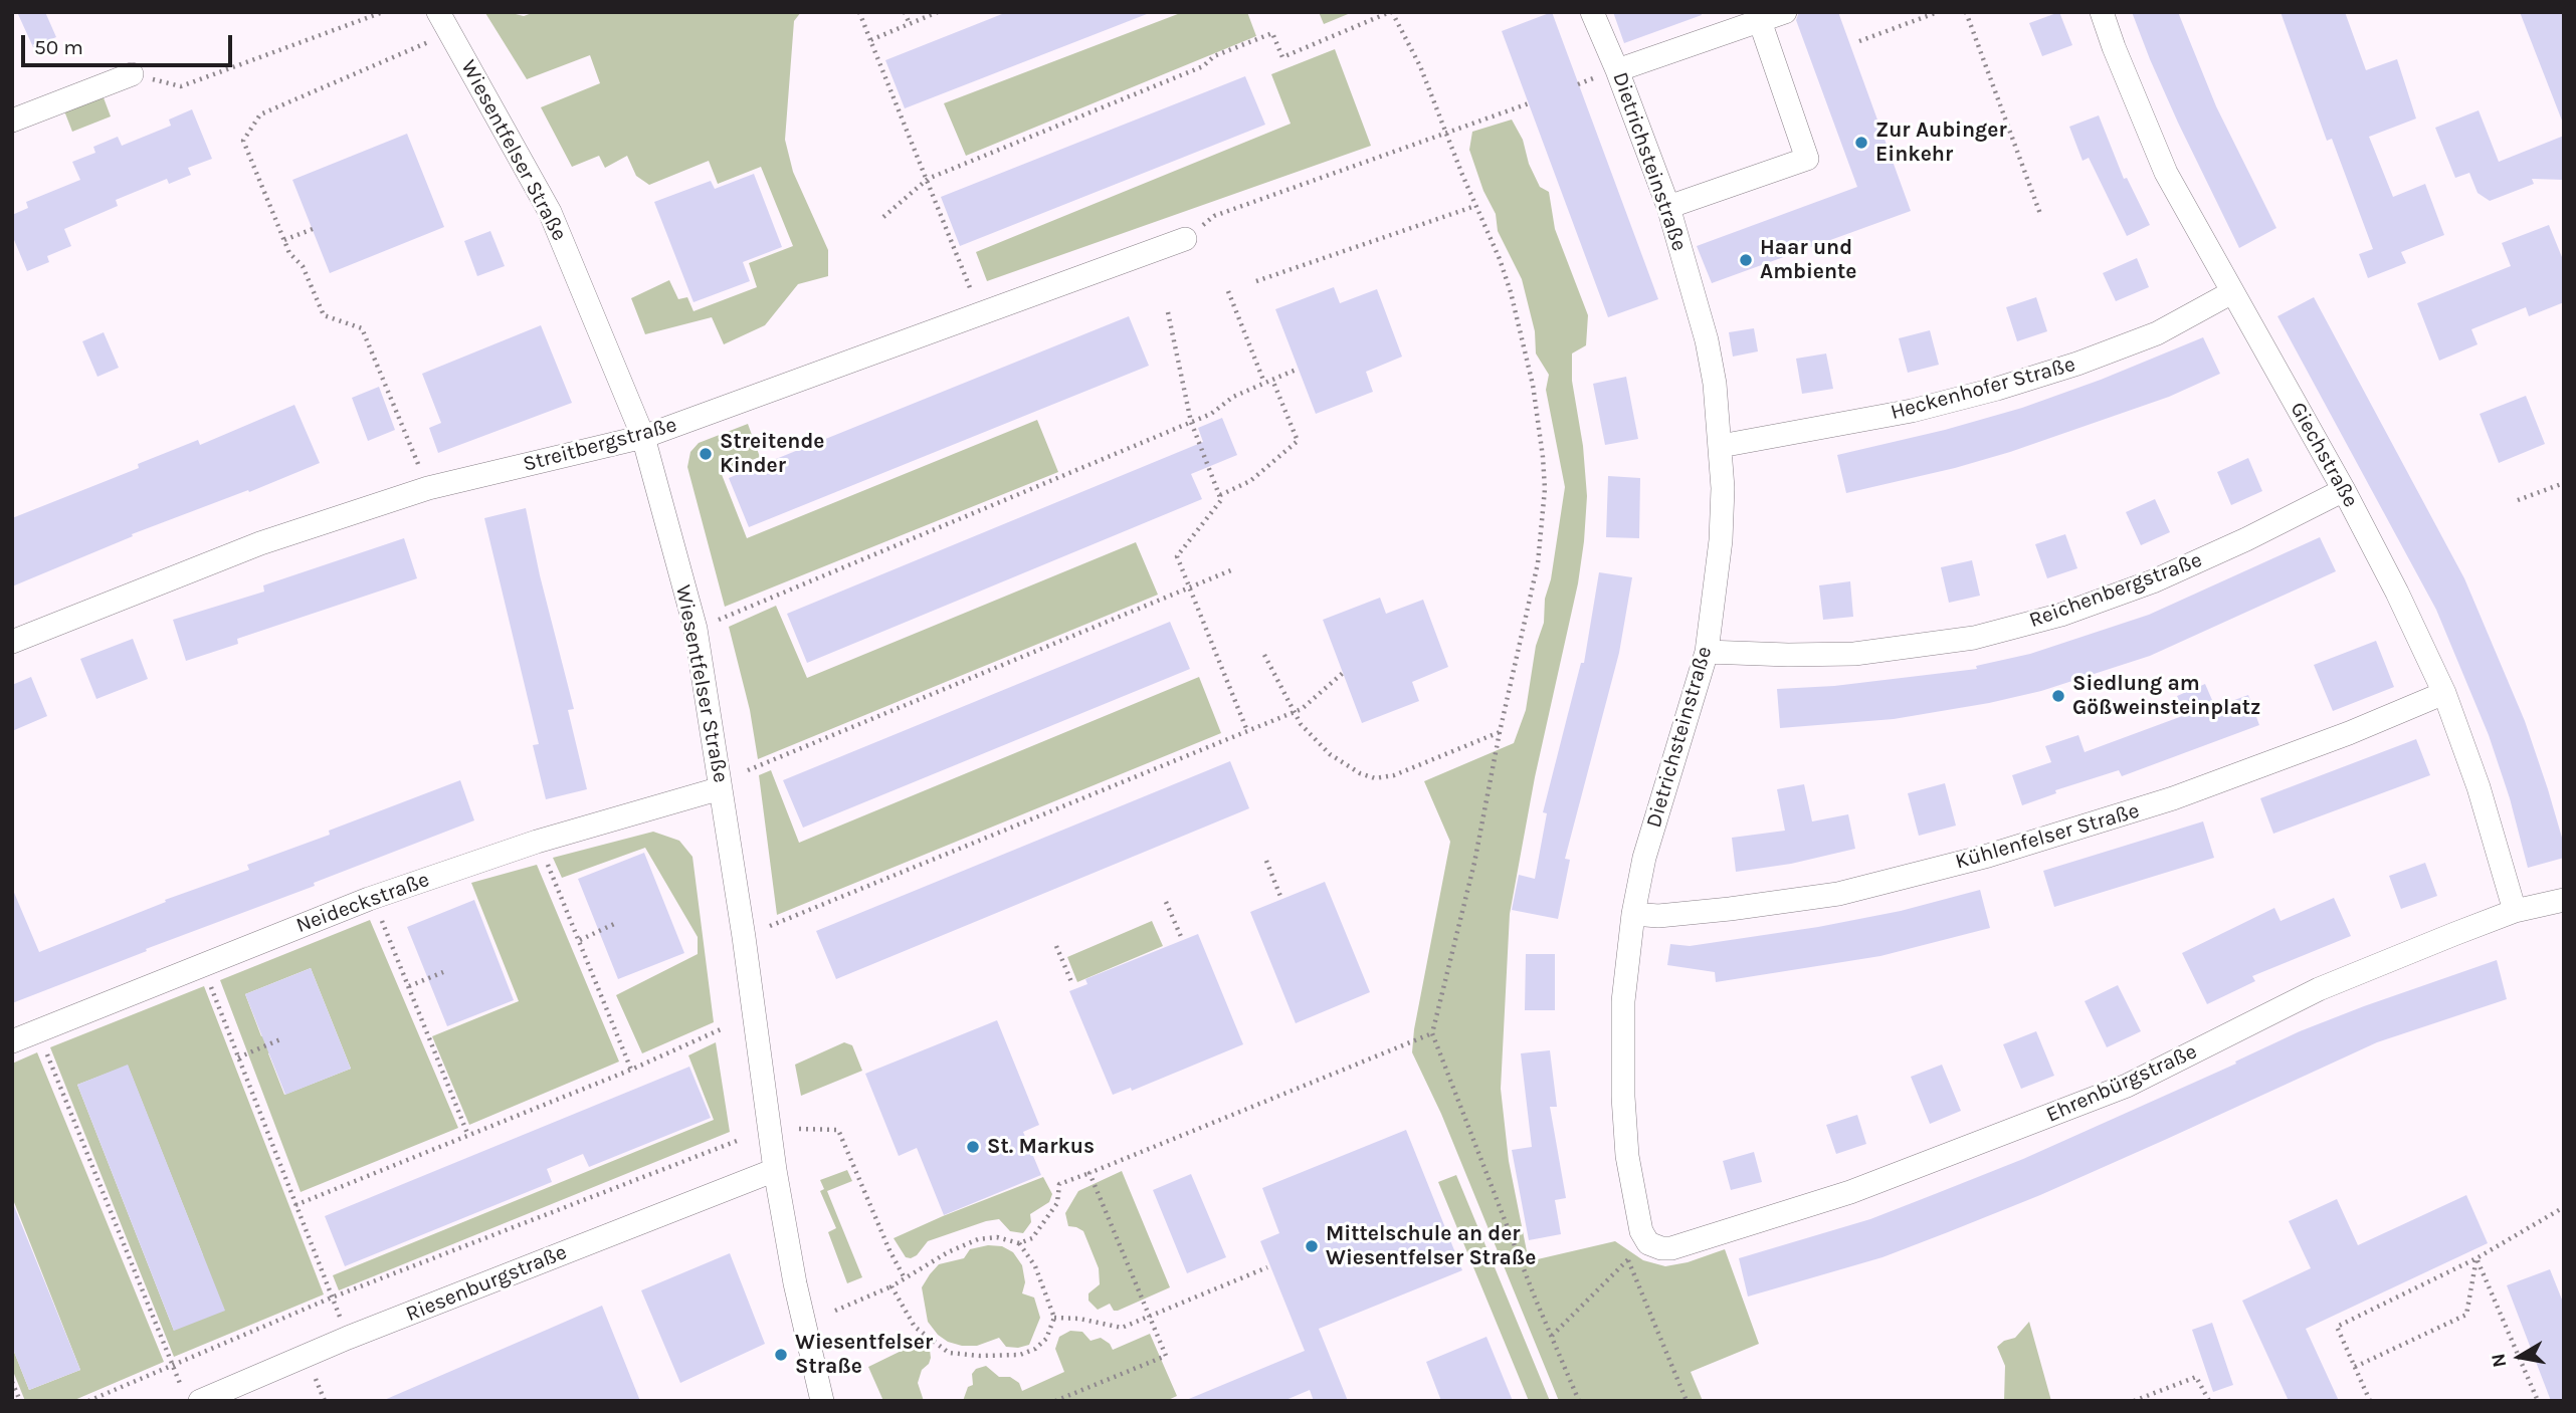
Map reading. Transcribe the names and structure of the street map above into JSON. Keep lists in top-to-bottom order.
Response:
{
  "streets": {
    "street": [
      "Wiesentfelser Straße",
      "Dietrichsteinstraße",
      "Heckenhofer Straße",
      "Streitbergstraße",
      "Giechstraße",
      "Reichenbergstraße",
      "Kühlenfelser Straße",
      "Neideckstraße",
      "Ehrenbürgstraße",
      "Riesenburgstraße"
    ]
  },
  "crossings": [
    ["Wiesentfelser Straße", "Streitbergstraße"],
    ["Wiesentfelser Straße", "Neideckstraße"],
    ["Wiesentfelser Straße", "Riesenburgstraße"],
    ["Dietrichsteinstraße", "Heckenhofer Straße"],
    ["Dietrichsteinstraße", "Reichenbergstraße"],
    ["Dietrichsteinstraße", "Kühlenfelser Straße"],
    ["Dietrichsteinstraße", "Ehrenbürgstraße"],
    ["Heckenhofer Straße", "Giechstraße"],
    ["Giechstraße", "Reichenbergstraße"],
    ["Giechstraße", "Kühlenfelser Straße"],
    ["Giechstraße", "Ehrenbürgstraße"]
  ],
  "places": [
    "Zur Aubinger Einkehr",
    "Haar und Ambiente",
    "Streitende Kinder",
    "Siedlung am Gößweinsteinplatz",
    "St. Markus",
    "Mittelschule an der Wiesentfelser Straße",
    "Wiesentfelser Straße"
  ],
  "scale_bar": "50 m",
  "north": "left"
}
